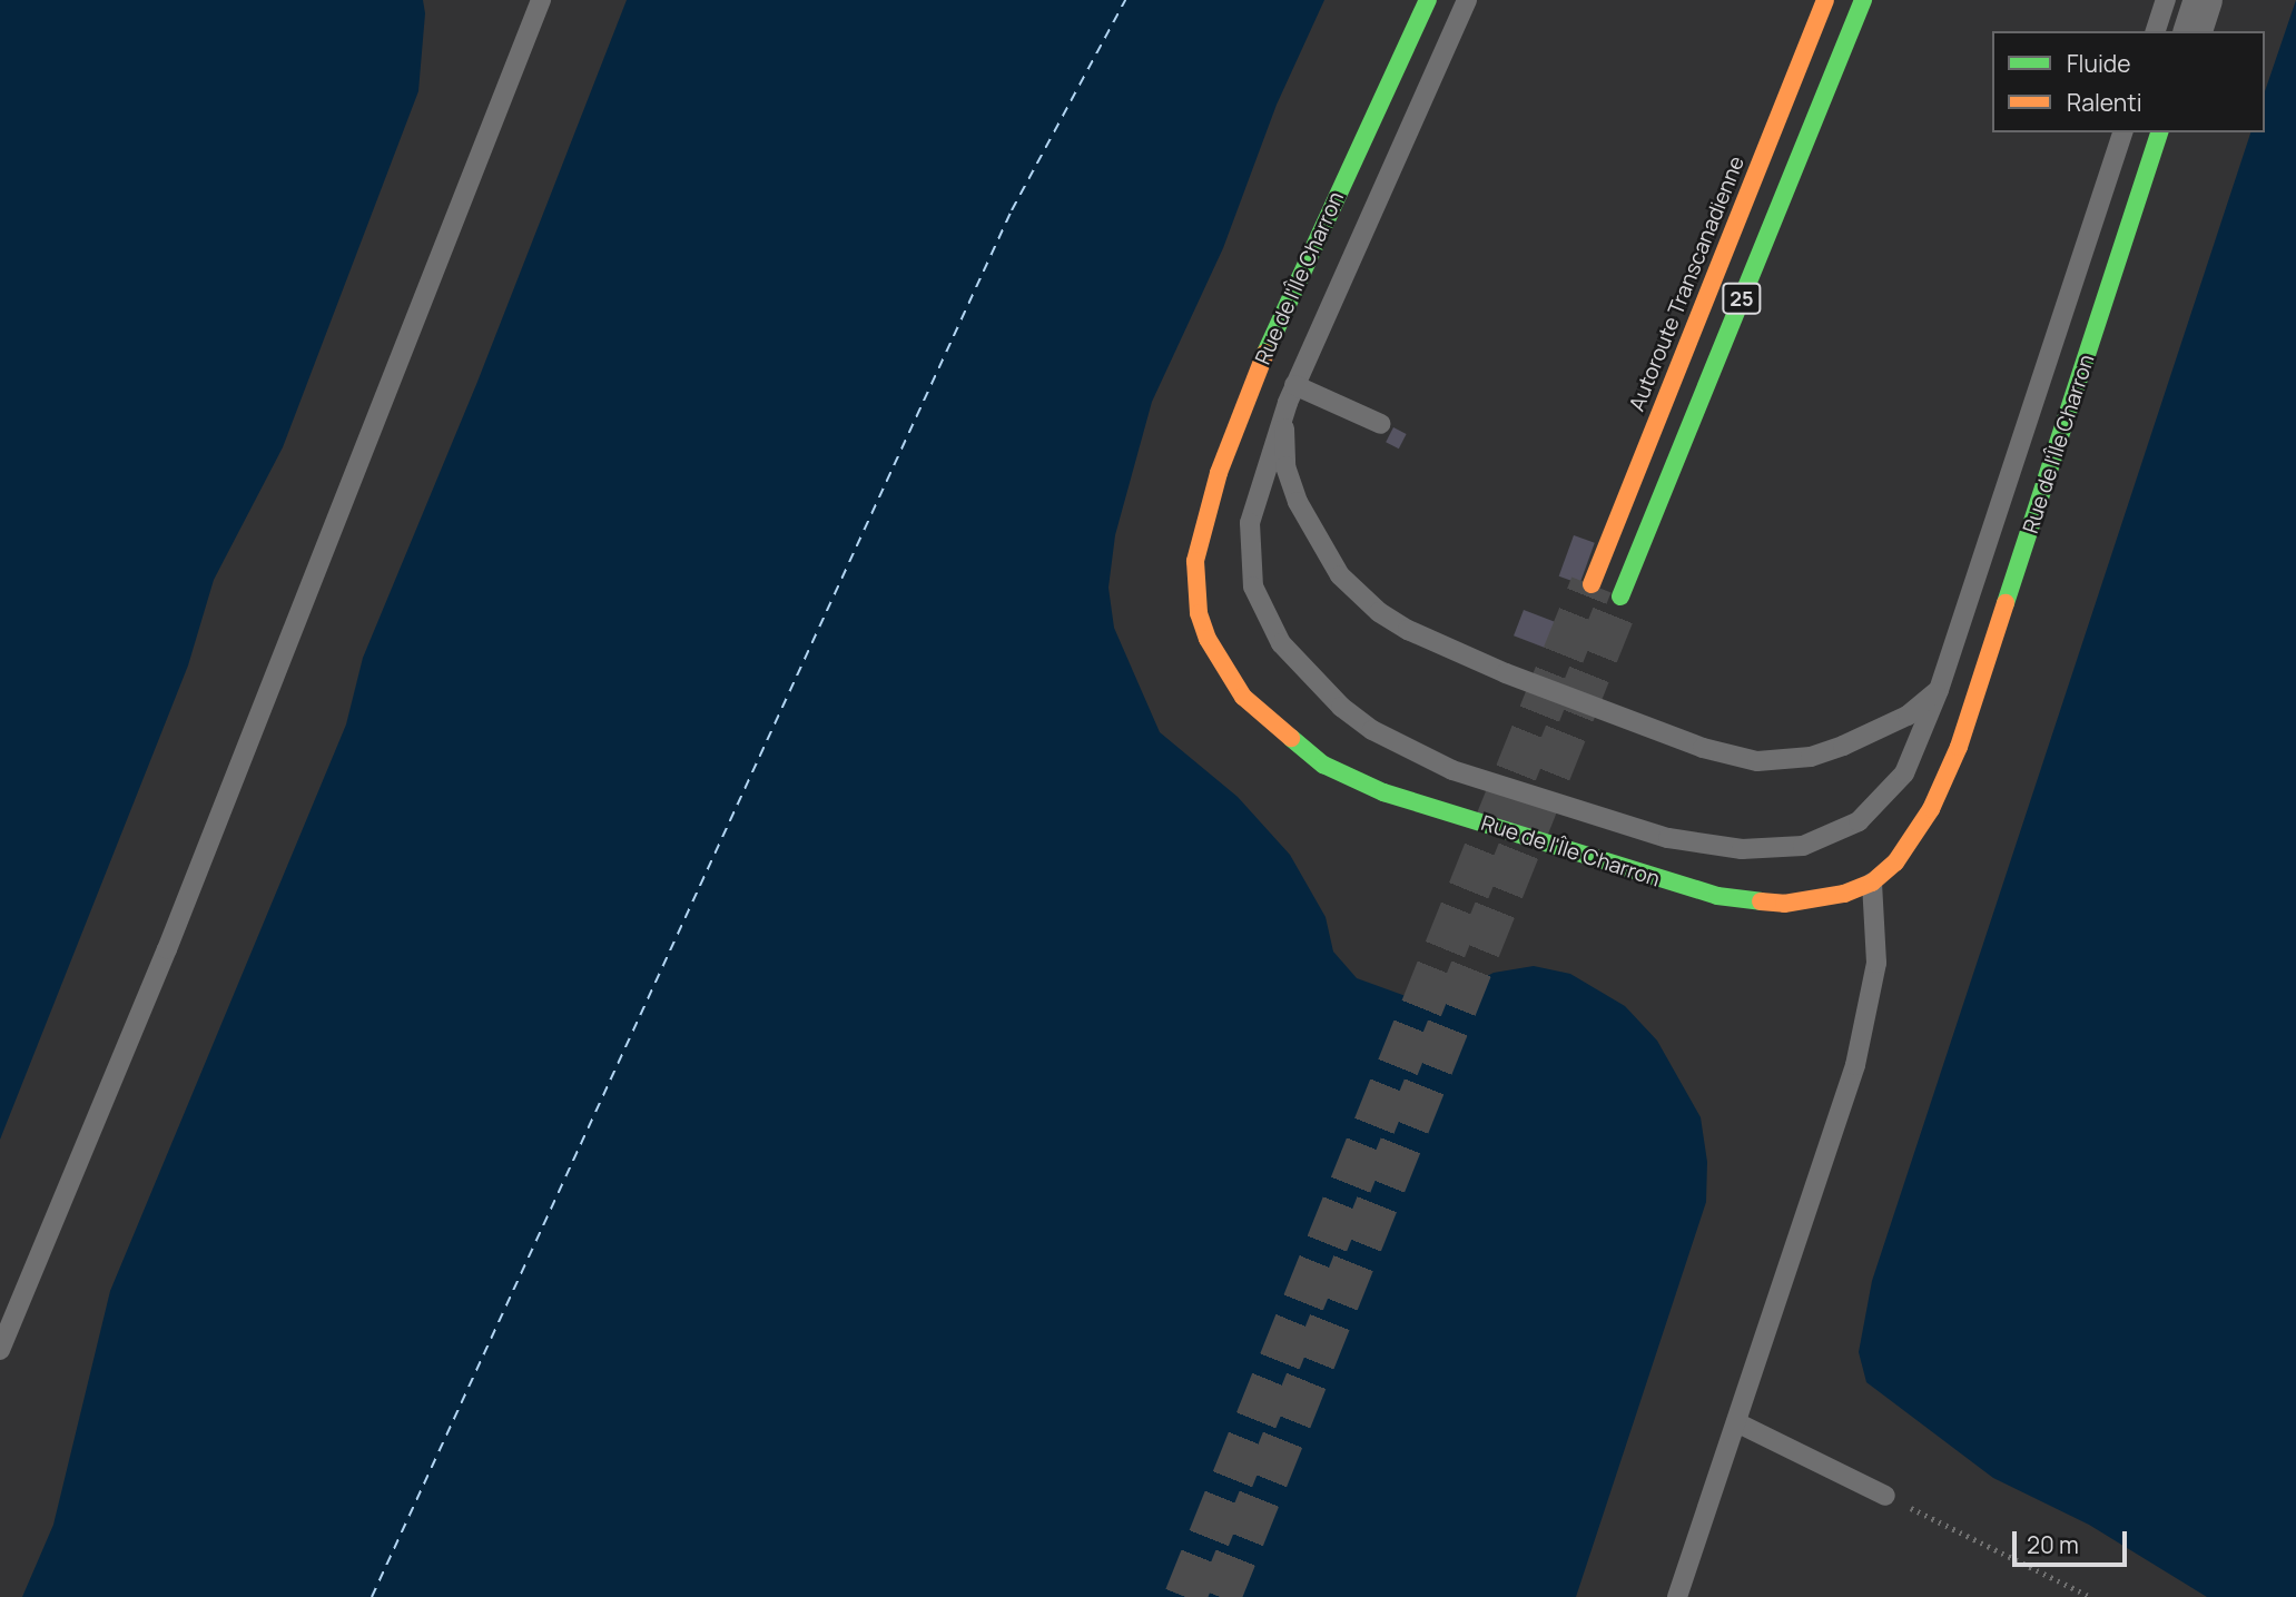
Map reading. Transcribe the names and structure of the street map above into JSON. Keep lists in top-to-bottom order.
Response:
{
  "streets": {
    "main road": ["Rue de l'Île Charron", "Autoroute Transcanadienne", "25"]
  },
  "legend": ["Fluide", "Ralenti"],
  "scale_bar": "20 m"
}
